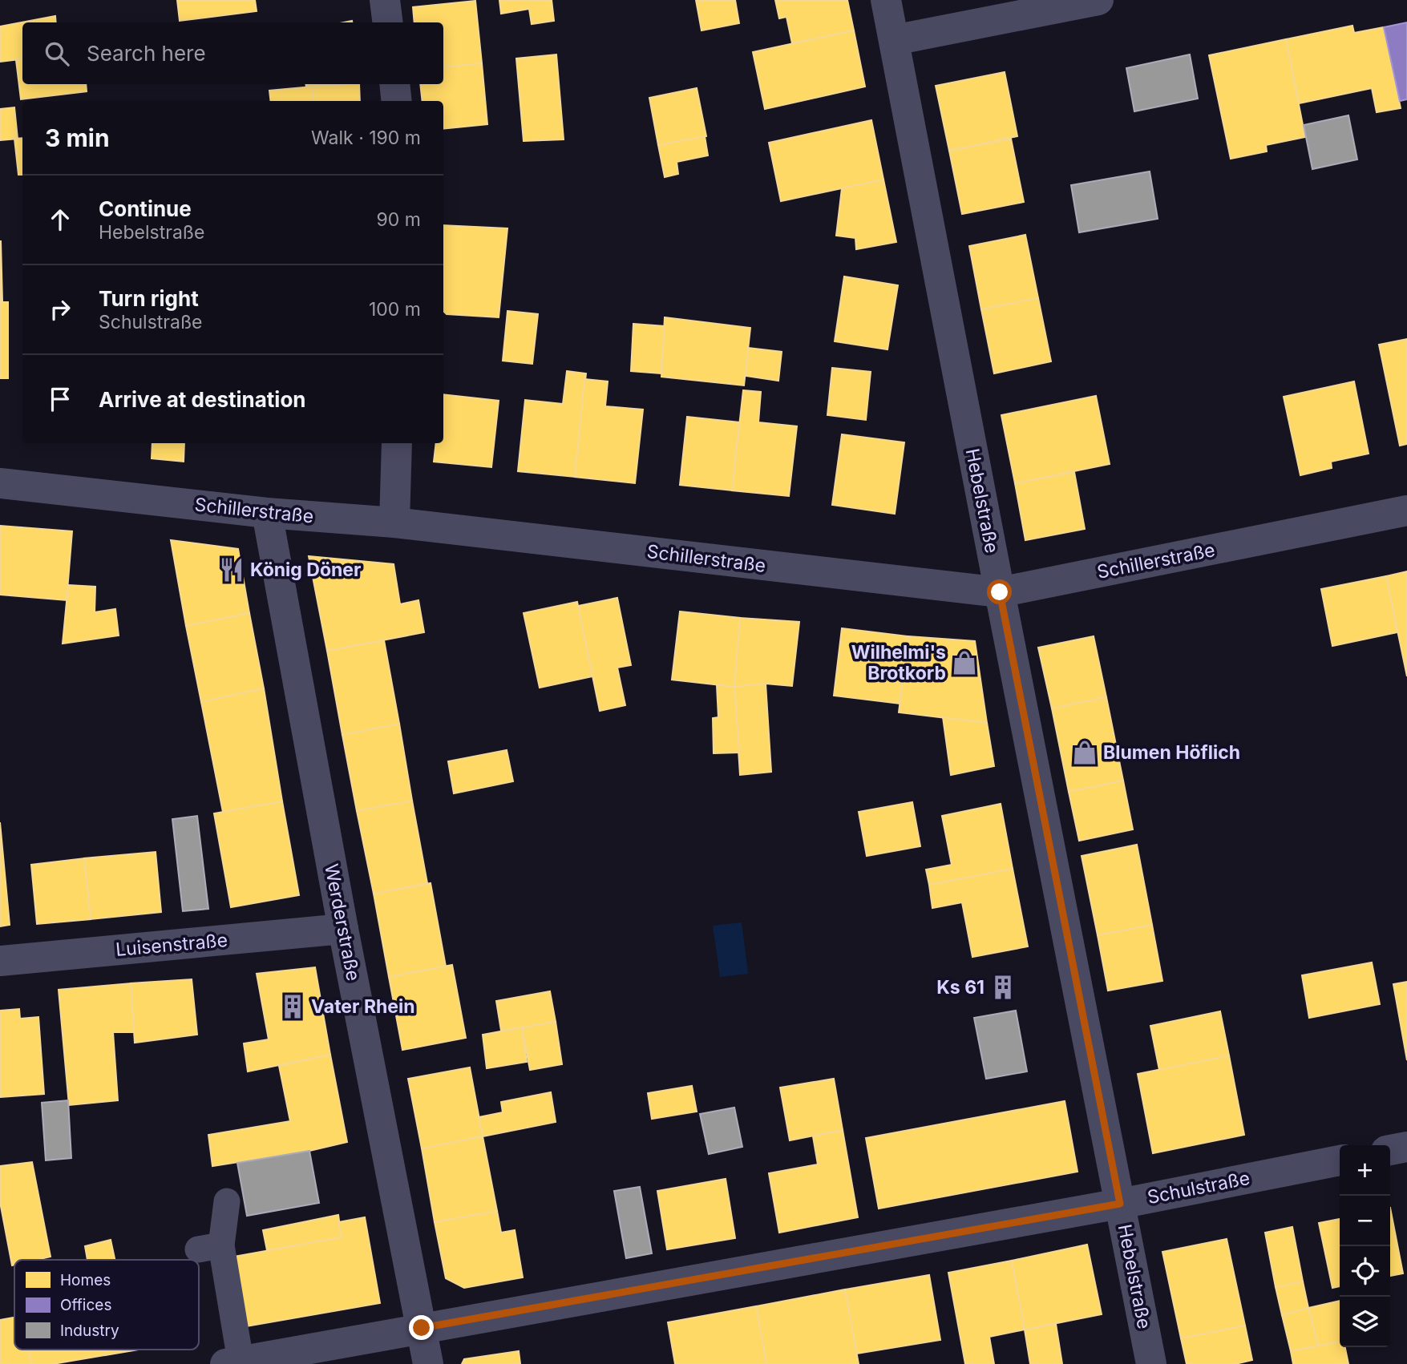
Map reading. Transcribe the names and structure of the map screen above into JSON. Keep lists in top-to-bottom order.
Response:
{
  "streets": {
    "street": [
      "Hebelstraße",
      "Schillerstraße",
      "Werderstraße",
      "Luisenstraße",
      "Schulstraße"
    ]
  },
  "crossings": [
    ["Hebelstraße", "Schillerstraße"],
    ["Hebelstraße", "Schulstraße"],
    ["Schillerstraße", "Werderstraße"],
    ["Werderstraße", "Luisenstraße"],
    ["Werderstraße", "Schulstraße"]
  ],
  "places": {
    "restaurant": ["König Döner"],
    "shop": ["Wilhelmi's Brotkorb", "Blumen Höflich"],
    "building": ["Ks 61", "Vater Rhein"]
  },
  "legend": ["Homes", "Offices", "Industry"],
  "page": {
    "search": "Search here",
    "heading": ["3 min", "Walk · 190 m"],
    "list": [
      ["Continue", "Hebelstraße", "90 m"],
      ["Turn right", "Schulstraße", "100 m"],
      "Arrive at destination"
    ],
    "map_buttons": ["+", "−"]
  }
}
